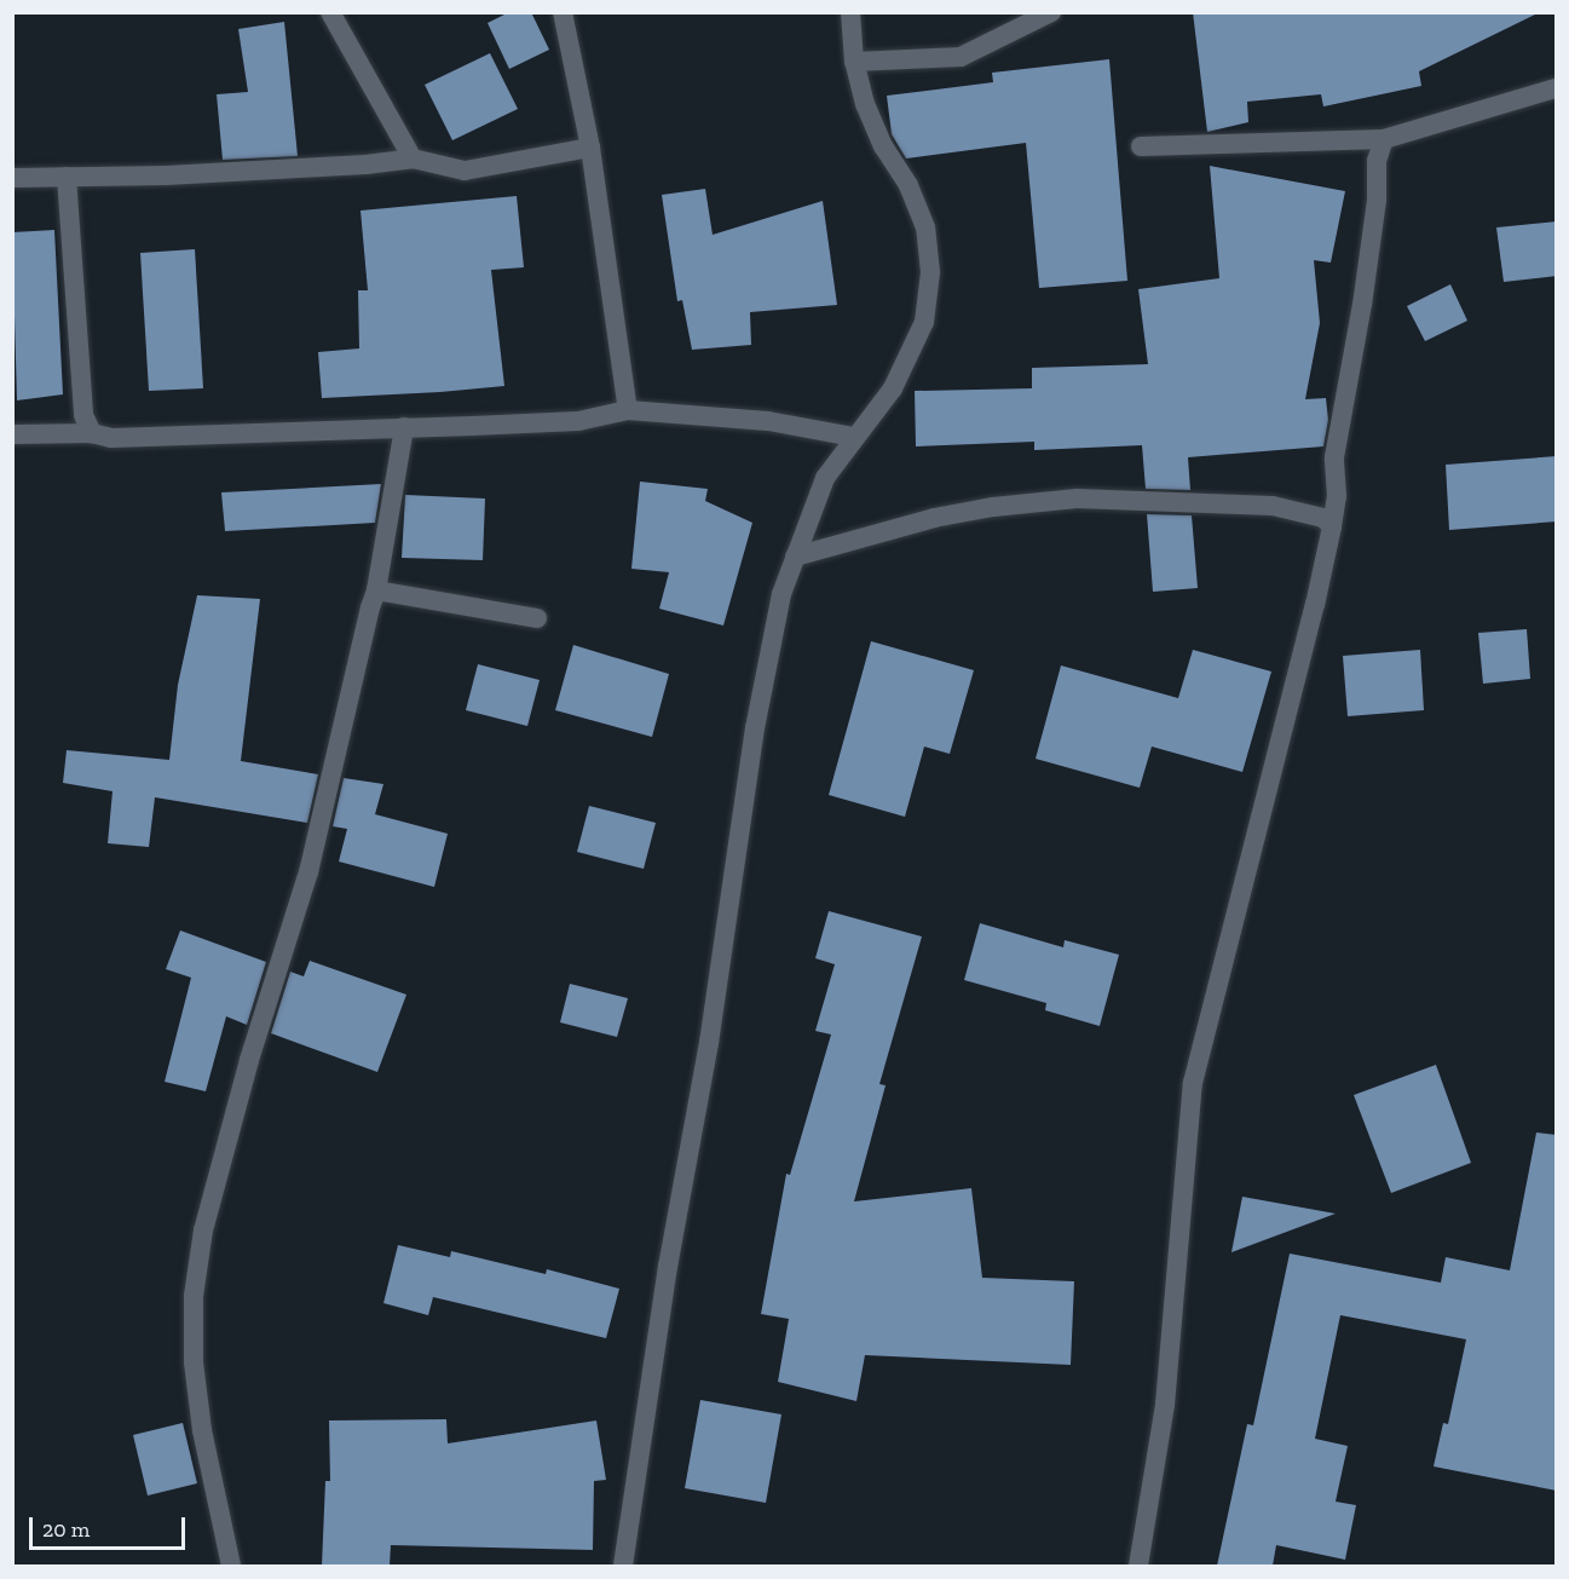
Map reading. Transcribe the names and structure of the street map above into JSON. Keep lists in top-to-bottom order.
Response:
{
  "scale_bar": "20 m"
}
